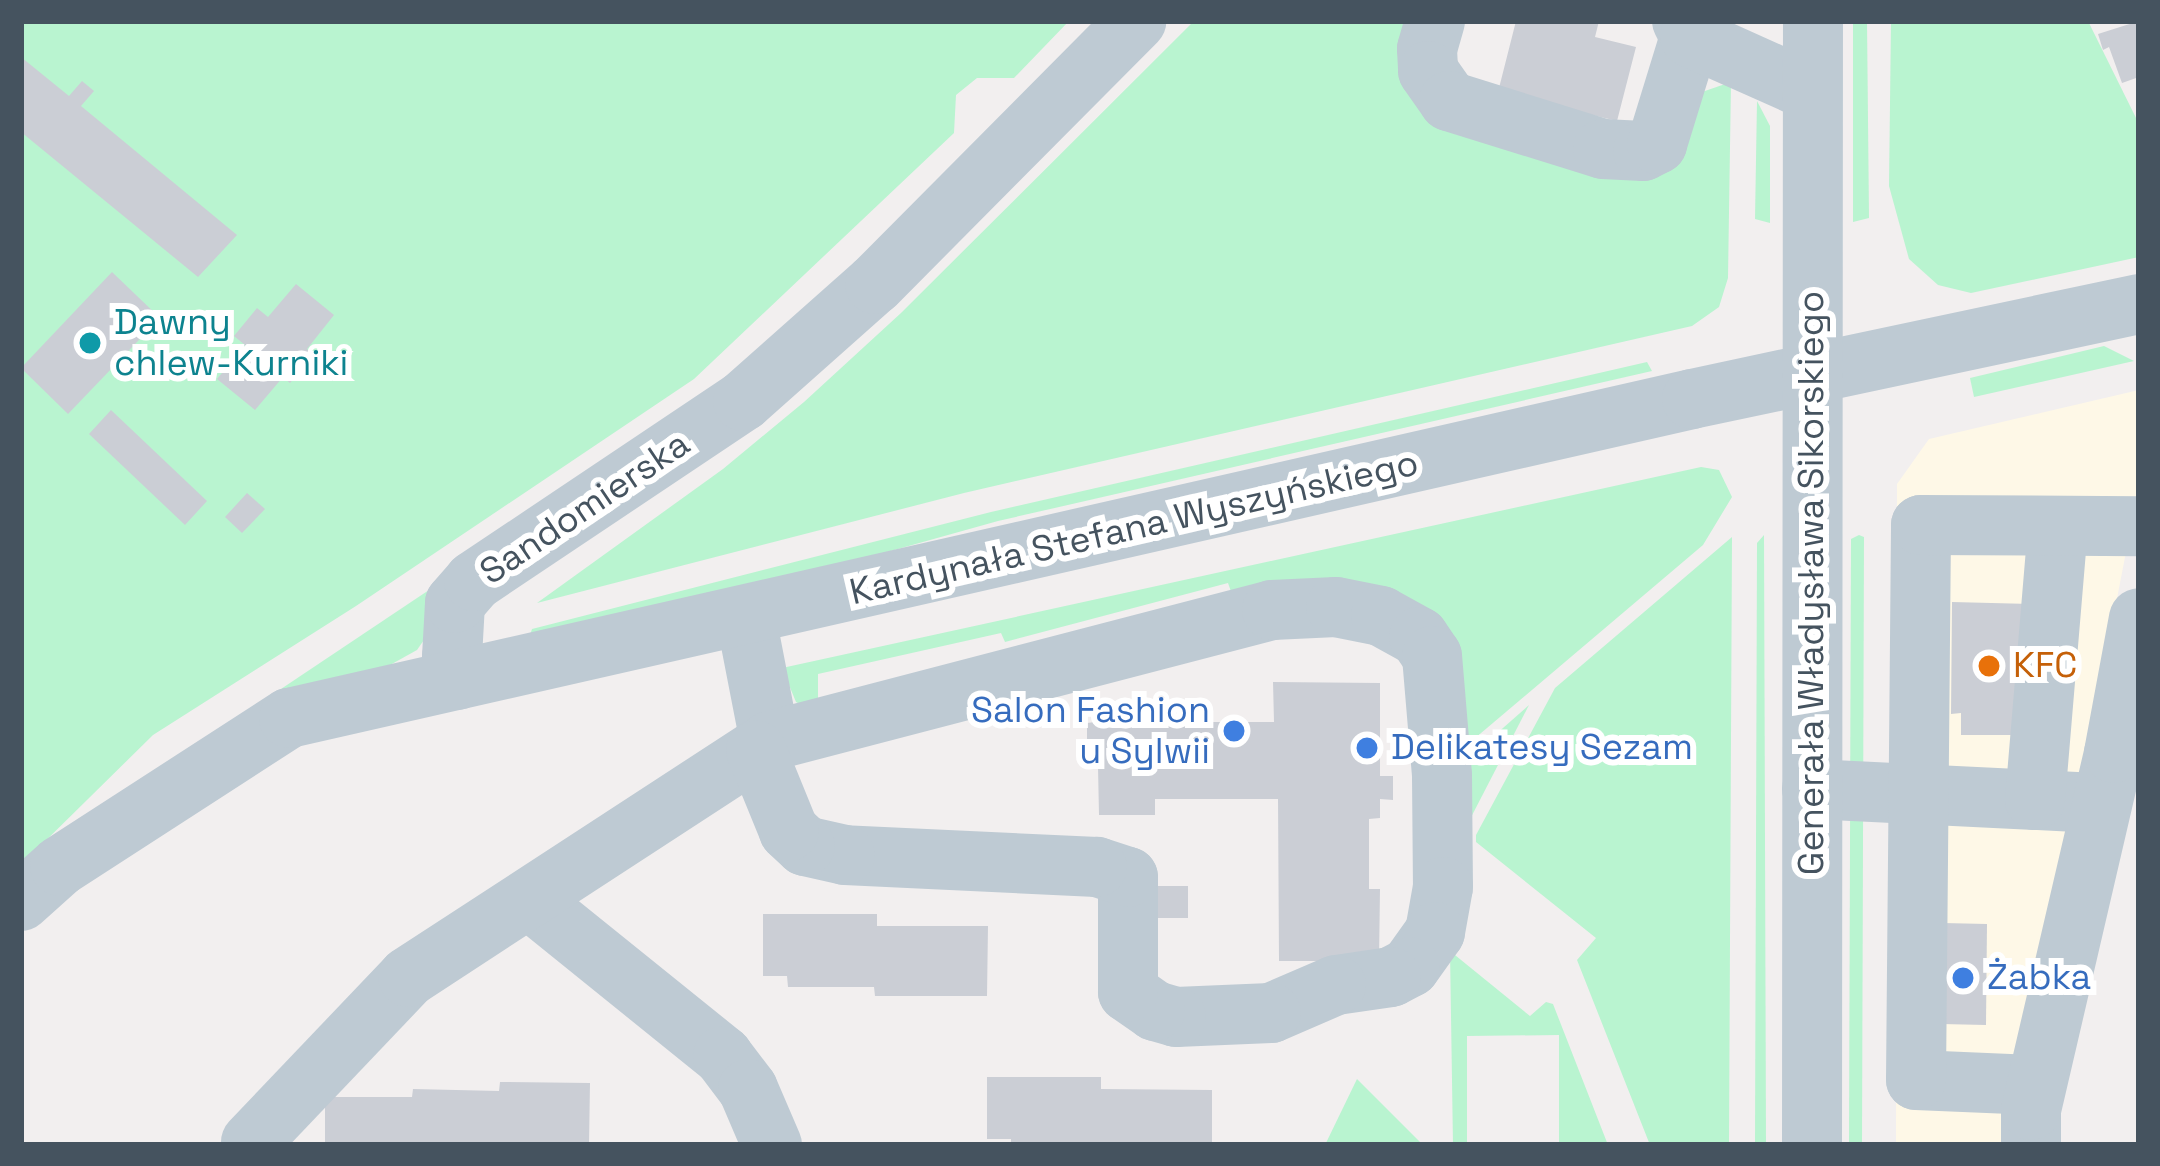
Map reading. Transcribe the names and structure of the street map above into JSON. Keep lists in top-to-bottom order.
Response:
{
  "streets": {
    "street": ["Sandomierska", "Kardynała Stefana Wyszyńskiego", "Generała Władysława Sikorskiego"]
  },
  "crossings": [
    ["Sandomierska", "Kardynała Stefana Wyszyńskiego"],
    ["Kardynała Stefana Wyszyńskiego", "Generała Władysława Sikorskiego"]
  ],
  "places": [
    "Dawny chlew-Kurniki",
    "KFC",
    "Salon Fashion u Sylwii",
    "Delikatesy Sezam",
    "Żabka"
  ]
}
